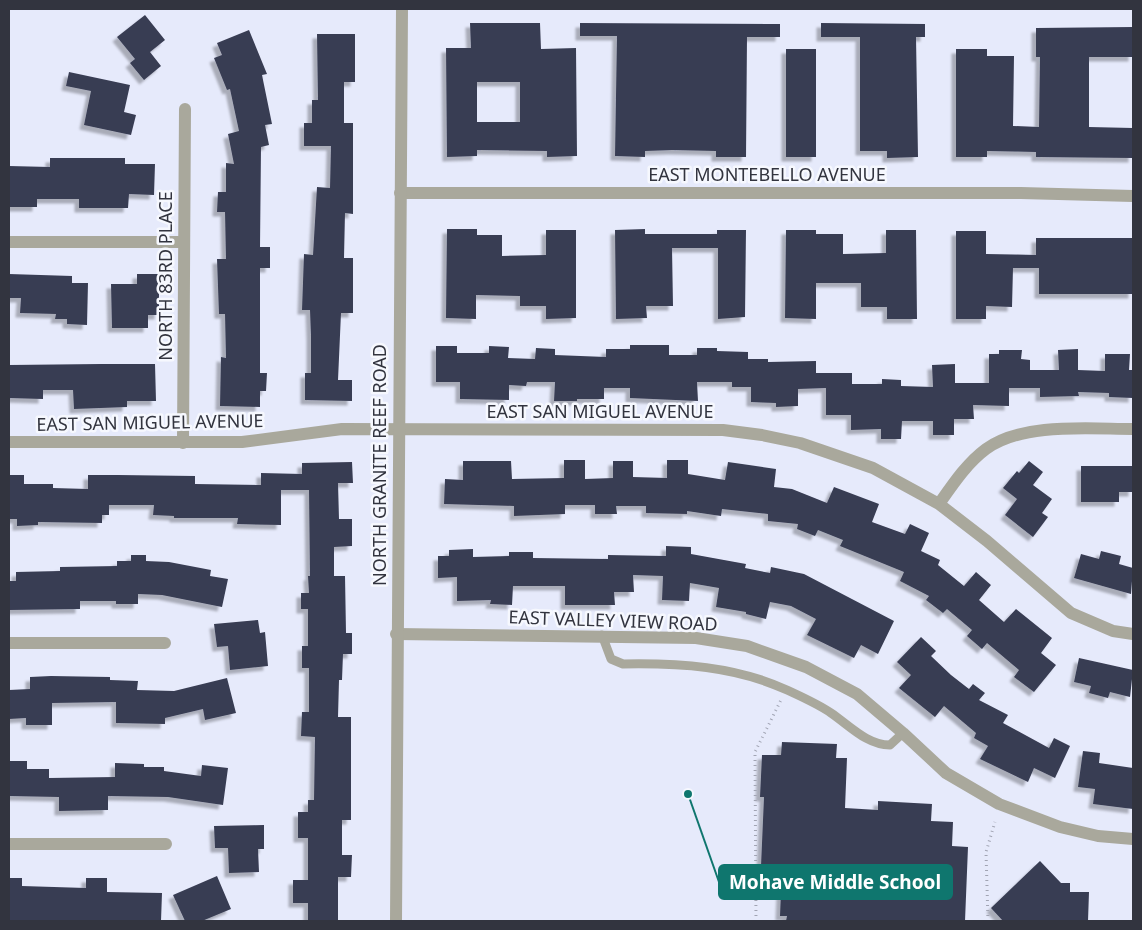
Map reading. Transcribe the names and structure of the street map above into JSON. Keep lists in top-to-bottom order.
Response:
{
  "streets": {
    "street": [
      "EAST MONTEBELLO AVENUE",
      "NORTH 83RD PLACE",
      "EAST SAN MIGUEL AVENUE",
      "NORTH GRANITE REEF ROAD",
      "EAST VALLEY VIEW ROAD"
    ]
  },
  "crossings": [
    ["EAST MONTEBELLO AVENUE", "NORTH GRANITE REEF ROAD"],
    ["NORTH 83RD PLACE", "EAST SAN MIGUEL AVENUE"],
    ["EAST SAN MIGUEL AVENUE", "NORTH GRANITE REEF ROAD"],
    ["NORTH GRANITE REEF ROAD", "EAST VALLEY VIEW ROAD"]
  ],
  "places": ["Mohave Middle School"]
}
